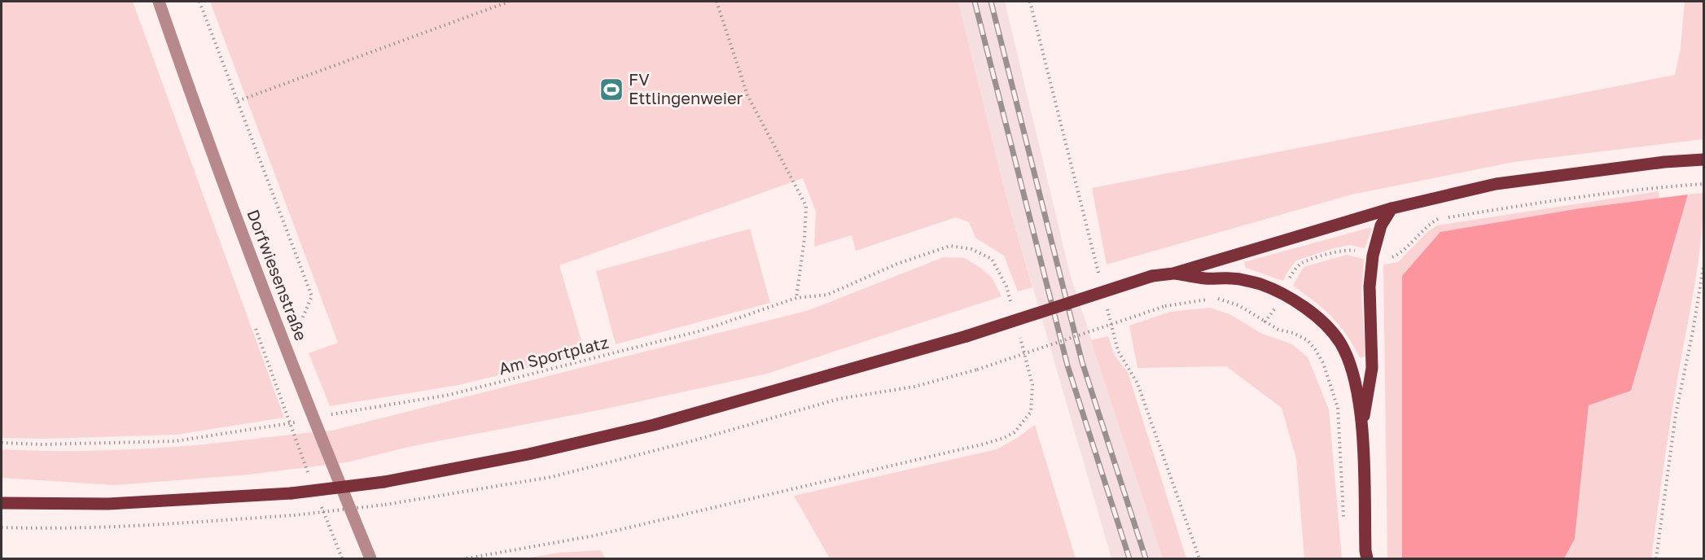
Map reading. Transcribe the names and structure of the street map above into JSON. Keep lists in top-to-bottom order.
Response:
{
  "streets": {
    "street": ["Dorfwiesenstraße"],
    "path": ["Am Sportplatz"]
  },
  "crossings": [
    ["Dorfwiesenstraße", "Am Sportplatz"]
  ],
  "places": {
    "sports": ["FV Ettlingenweier"]
  }
}
